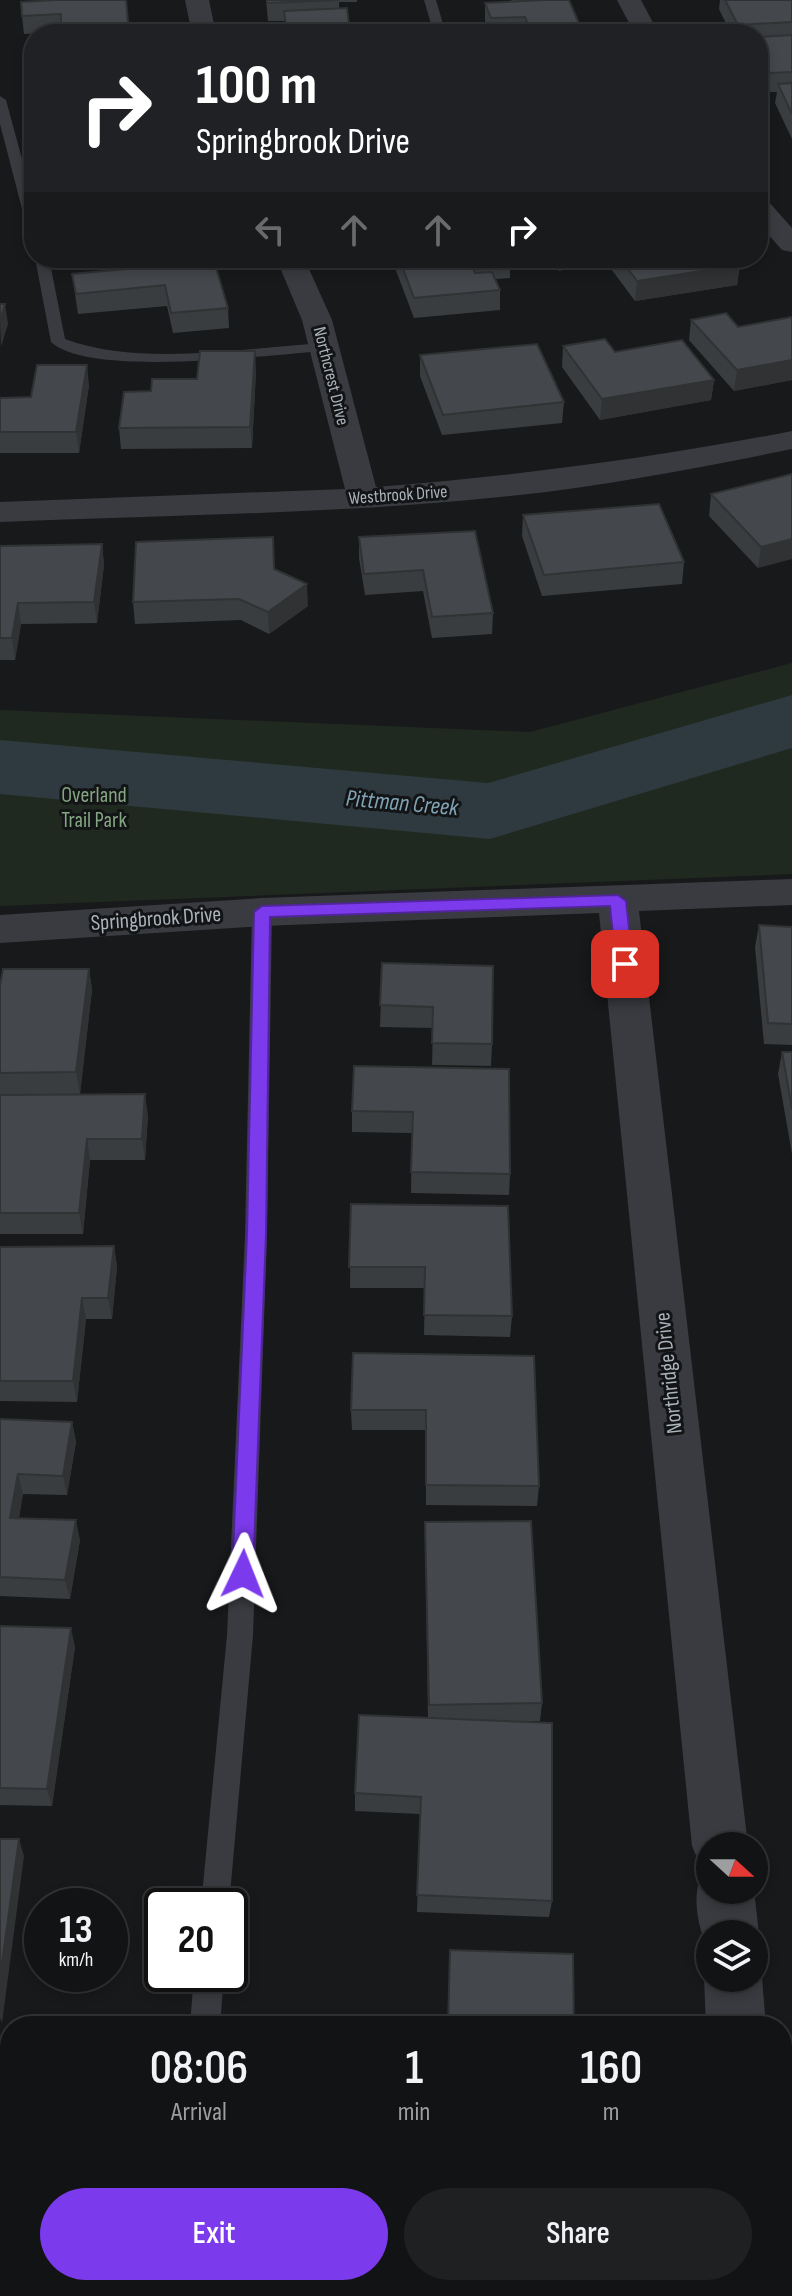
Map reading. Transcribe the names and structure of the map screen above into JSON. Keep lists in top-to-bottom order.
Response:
{
  "streets": {
    "street": [
      "Northcrest Drive",
      "Westbrook Drive",
      "Springbrook Drive",
      "Northridge Drive"
    ]
  },
  "crossings": [
    ["Northcrest Drive", "Westbrook Drive"],
    ["Springbrook Drive", "Northridge Drive"]
  ],
  "water": ["Pittman Creek"],
  "parks": ["Overland Trail Park"],
  "north": "right",
  "page": {
    "turn": ["100 m", "Springbrook Drive"],
    "speed": "13 km/h",
    "limit": "20",
    "eta": [
      "08:06",
      "Arrival",
      "1",
      "min",
      "160",
      "m"
    ],
    "buttons": ["Exit", "Share"]
  }
}
